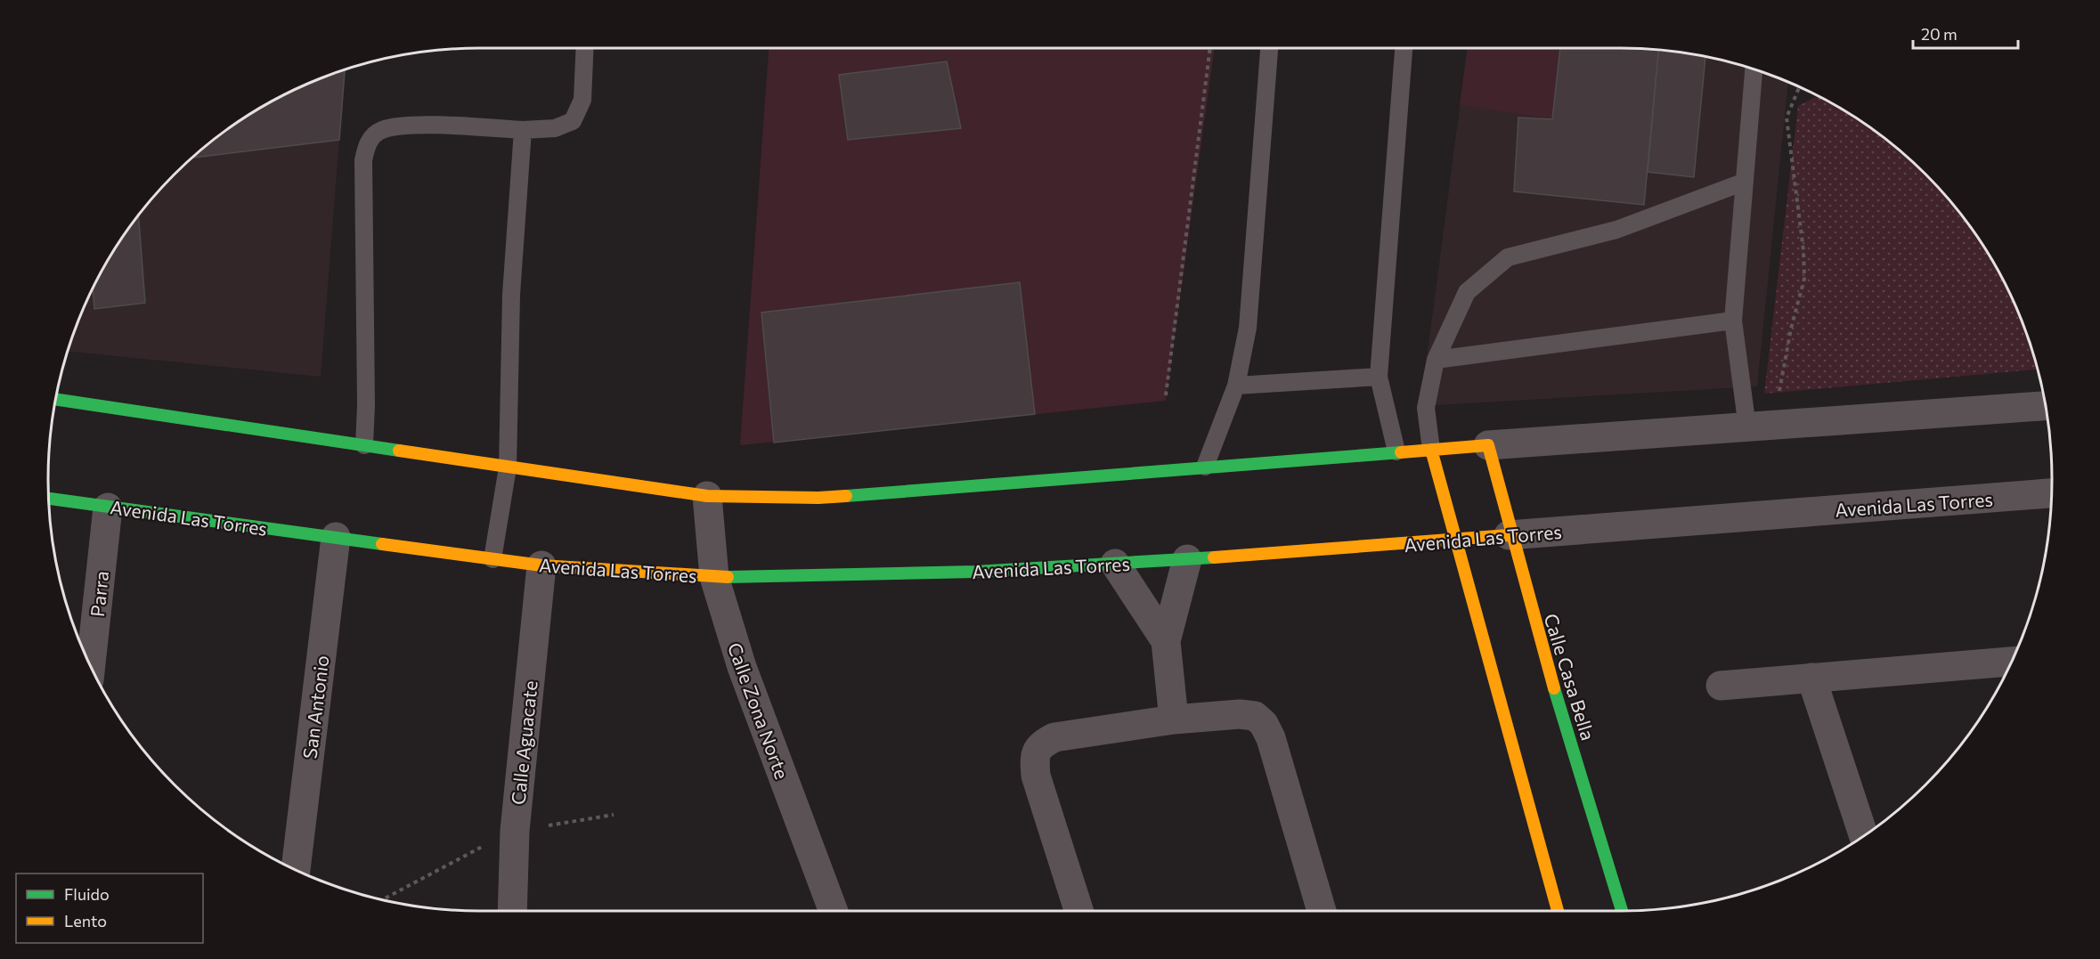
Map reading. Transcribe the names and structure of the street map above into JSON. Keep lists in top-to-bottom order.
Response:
{
  "streets": {
    "street": [
      "Avenida Las Torres",
      "Parra",
      "Calle Casa Bella",
      "San Antonio",
      "Calle Zona Norte",
      "Calle Aguacate"
    ]
  },
  "crossings": [
    ["Avenida Las Torres", "Parra"],
    ["Avenida Las Torres", "Calle Casa Bella"],
    ["Avenida Las Torres", "San Antonio"],
    ["Avenida Las Torres", "Calle Zona Norte"],
    ["Avenida Las Torres", "Calle Aguacate"]
  ],
  "legend": ["Fluido", "Lento"],
  "scale_bar": "20 m"
}
